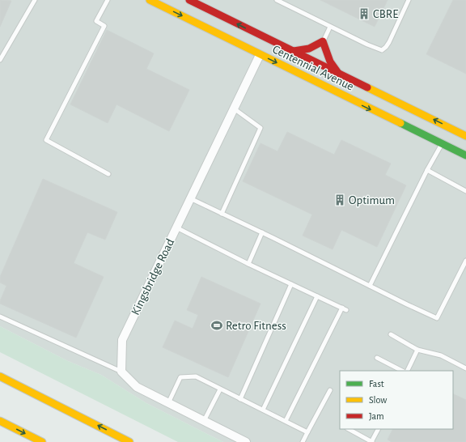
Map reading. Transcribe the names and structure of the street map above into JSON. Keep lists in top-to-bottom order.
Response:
{
  "streets": {
    "main road": ["Centennial Avenue"],
    "street": ["Kingsbridge Road"]
  },
  "crossings": [
    ["Centennial Avenue", "Kingsbridge Road"]
  ],
  "places": {
    "building": ["CBRE", "Optimum"],
    "sports": ["Retro Fitness"]
  },
  "legend": ["Fast", "Slow", "Jam"]
}
